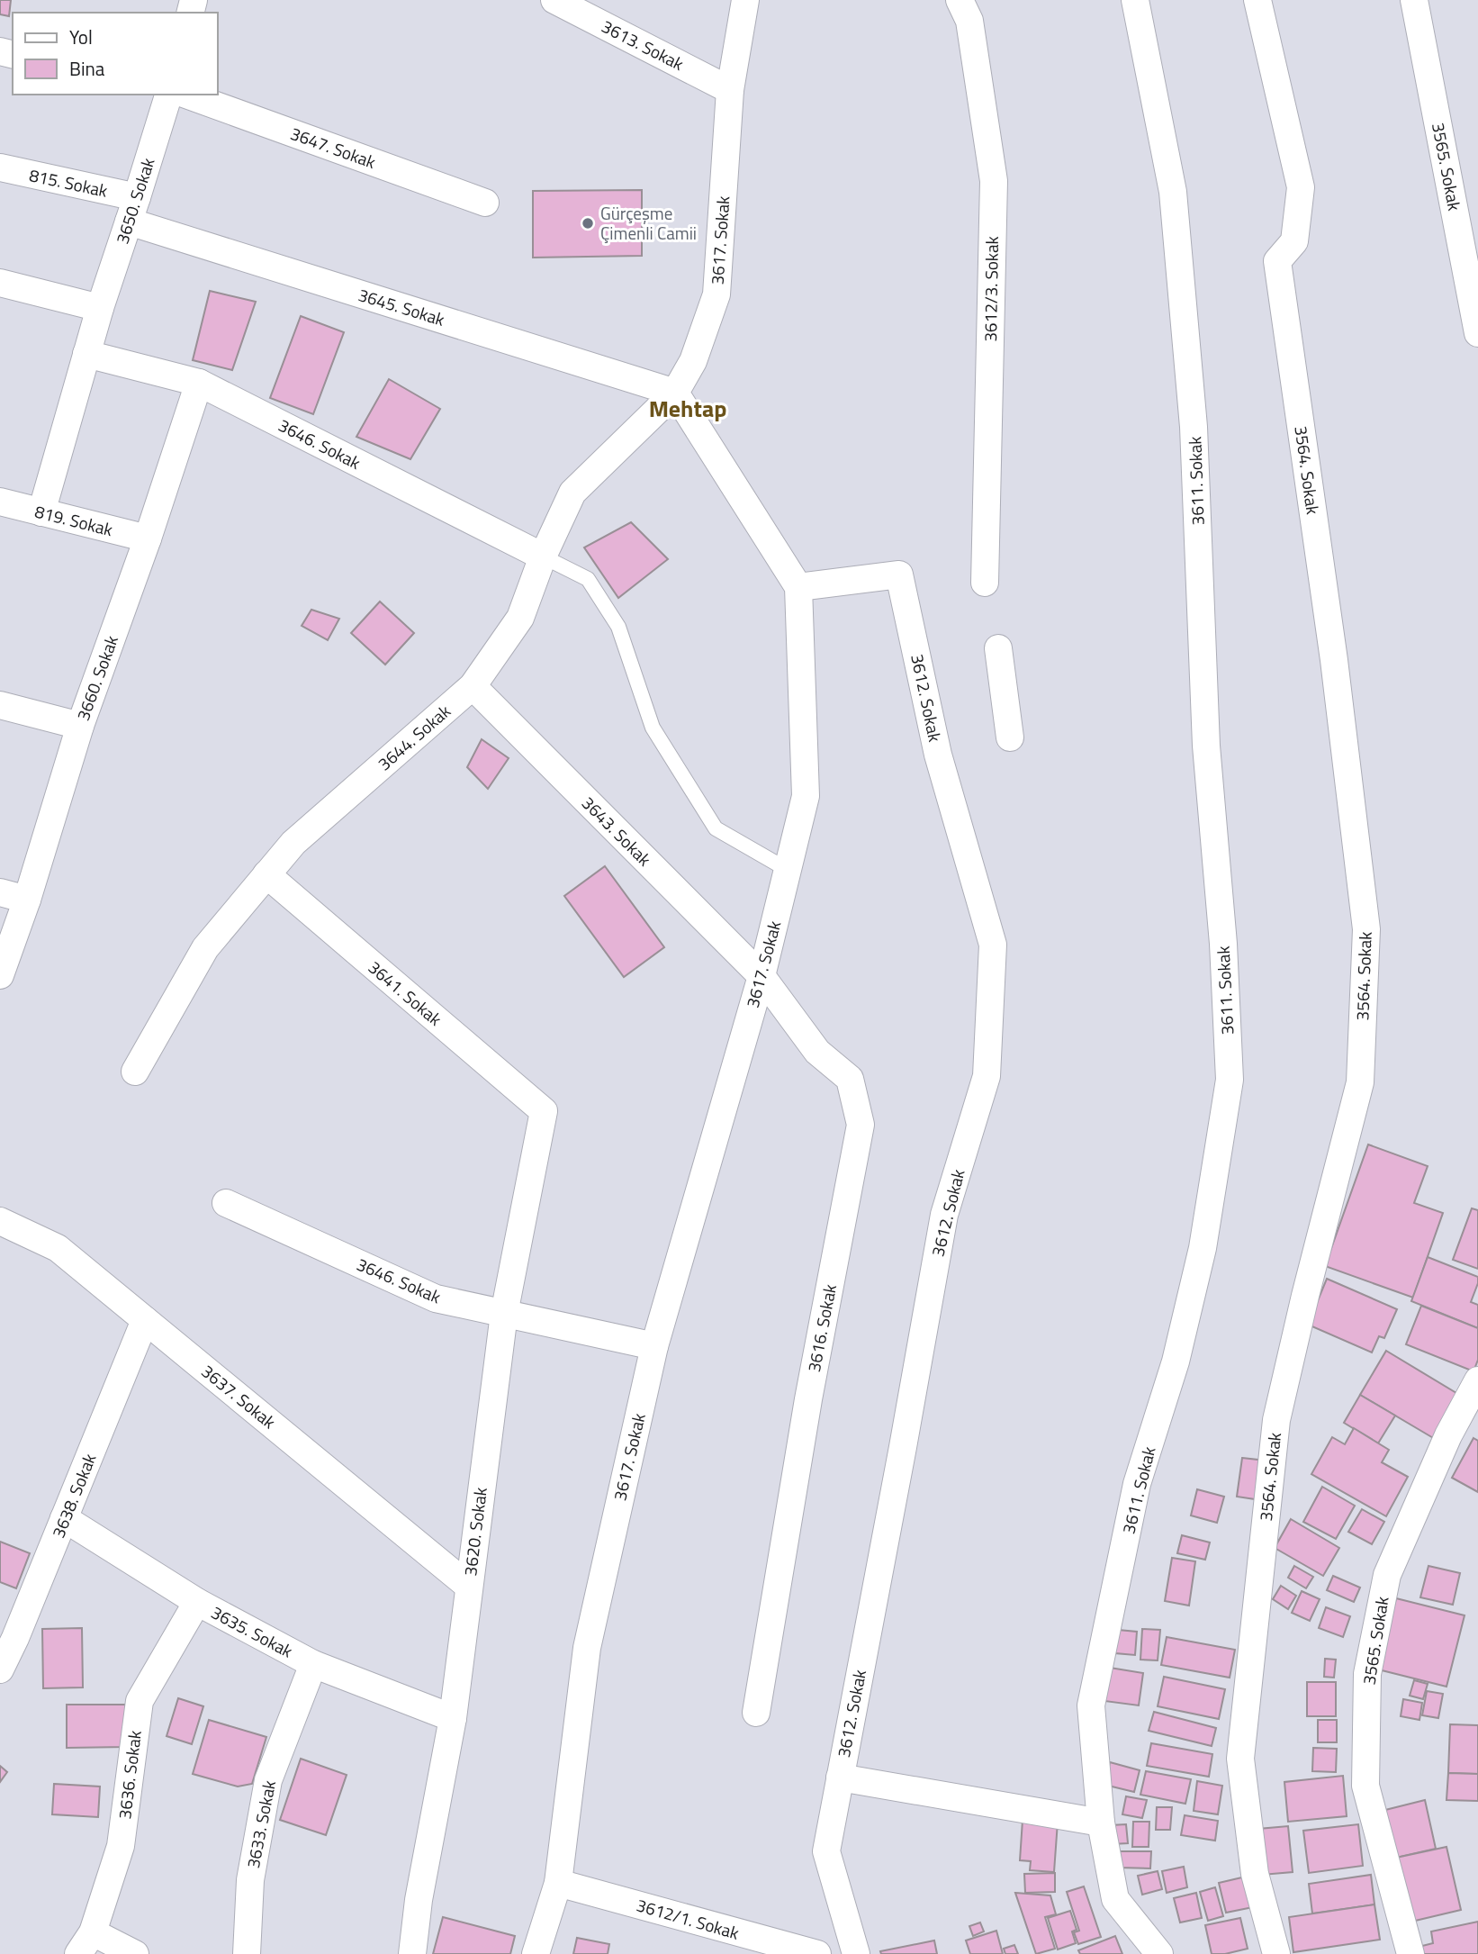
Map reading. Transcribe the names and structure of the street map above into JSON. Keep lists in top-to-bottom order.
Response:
{
  "streets": {
    "street": [
      "3613. Sokak",
      "3647. Sokak",
      "3565. Sokak",
      "815. Sokak",
      "3650. Sokak",
      "3617. Sokak",
      "3612/3. Sokak",
      "3645. Sokak",
      "3646. Sokak",
      "3564. Sokak",
      "3611. Sokak",
      "819. Sokak",
      "3660. Sokak",
      "3612. Sokak",
      "3644. Sokak",
      "3643. Sokak",
      "3641. Sokak",
      "3616. Sokak",
      "3637. Sokak",
      "3638. Sokak",
      "3620. Sokak",
      "3635. Sokak",
      "3636. Sokak",
      "3633. Sokak",
      "3612/1. Sokak"
    ]
  },
  "crossings": [
    ["3613. Sokak", "3617. Sokak"],
    ["815. Sokak", "3650. Sokak"],
    ["815. Sokak", "3645. Sokak"],
    ["3650. Sokak", "3645. Sokak"],
    ["3650. Sokak", "3646. Sokak"],
    ["3650. Sokak", "819. Sokak"],
    ["3617. Sokak", "3645. Sokak"],
    ["3617. Sokak", "3646. Sokak"],
    ["3617. Sokak", "3612. Sokak"],
    ["3617. Sokak", "3644. Sokak"],
    ["3617. Sokak", "3643. Sokak"],
    ["3617. Sokak", "3616. Sokak"],
    ["3617. Sokak", "3612/1. Sokak"],
    ["3645. Sokak", "3644. Sokak"],
    ["3646. Sokak", "3660. Sokak"],
    ["3646. Sokak", "3644. Sokak"],
    ["3646. Sokak", "3620. Sokak"],
    ["819. Sokak", "3660. Sokak"],
    ["3644. Sokak", "3643. Sokak"],
    ["3644. Sokak", "3641. Sokak"],
    ["3643. Sokak", "3616. Sokak"],
    ["3641. Sokak", "3620. Sokak"],
    ["3637. Sokak", "3638. Sokak"],
    ["3637. Sokak", "3620. Sokak"],
    ["3638. Sokak", "3635. Sokak"],
    ["3620. Sokak", "3635. Sokak"],
    ["3635. Sokak", "3636. Sokak"],
    ["3635. Sokak", "3633. Sokak"]
  ],
  "districts": ["Mehtap"],
  "places": ["Gürçeşme Çimenli Camii"],
  "legend": ["Yol", "Bina"]
}
